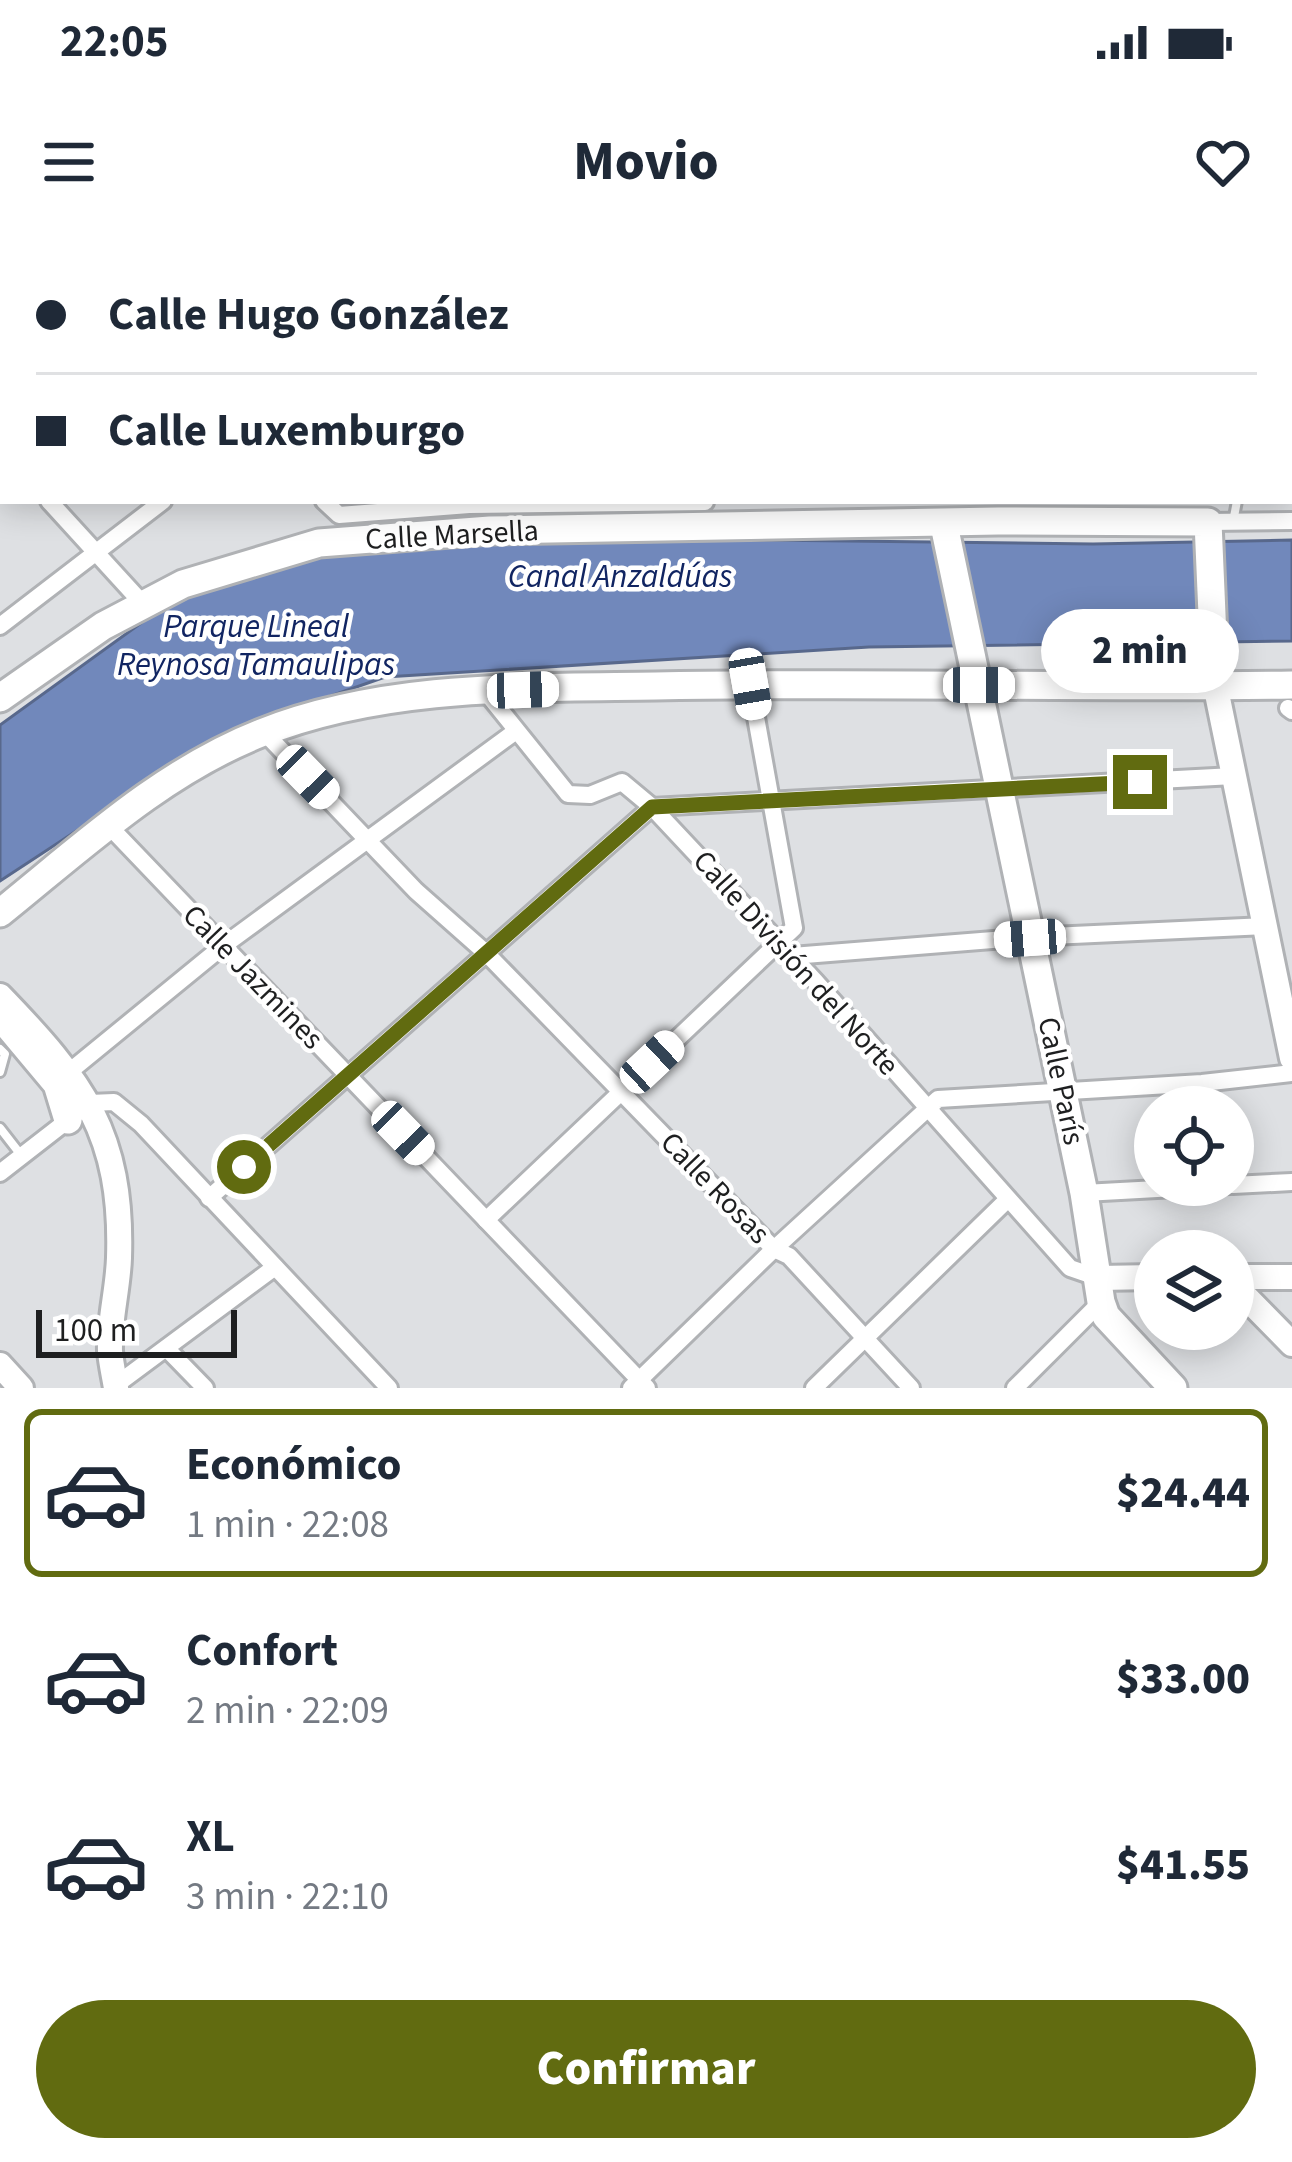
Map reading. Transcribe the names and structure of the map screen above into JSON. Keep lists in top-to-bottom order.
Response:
{
  "streets": {
    "main road": ["Calle Marsella", "Calle París"],
    "street": ["Calle División del Norte", "Calle Jazmines", "Calle Rosas"]
  },
  "crossings": [
    ["Calle Marsella", "Calle París"],
    ["Calle División del Norte", "Calle París"]
  ],
  "water": ["Canal Anzaldúas", "Parque Lineal Reynosa Tamaulipas"],
  "scale_bar": "100 m",
  "page": {
    "status": "22:05",
    "header": "Movio",
    "banner": ["Calle Hugo González", "Calle Luxemburgo"],
    "bubble": "2 min",
    "scale": "100 m",
    "list": [
      {
        "name": "Económico",
        "note": "1 min · 22:08",
        "value": "$24.44"
      },
      {
        "name": "Confort",
        "note": "2 min · 22:09",
        "value": "$33.00"
      },
      {
        "name": "XL",
        "note": "3 min · 22:10",
        "value": "$41.55"
      }
    ],
    "buttons": "Confirmar"
  }
}
